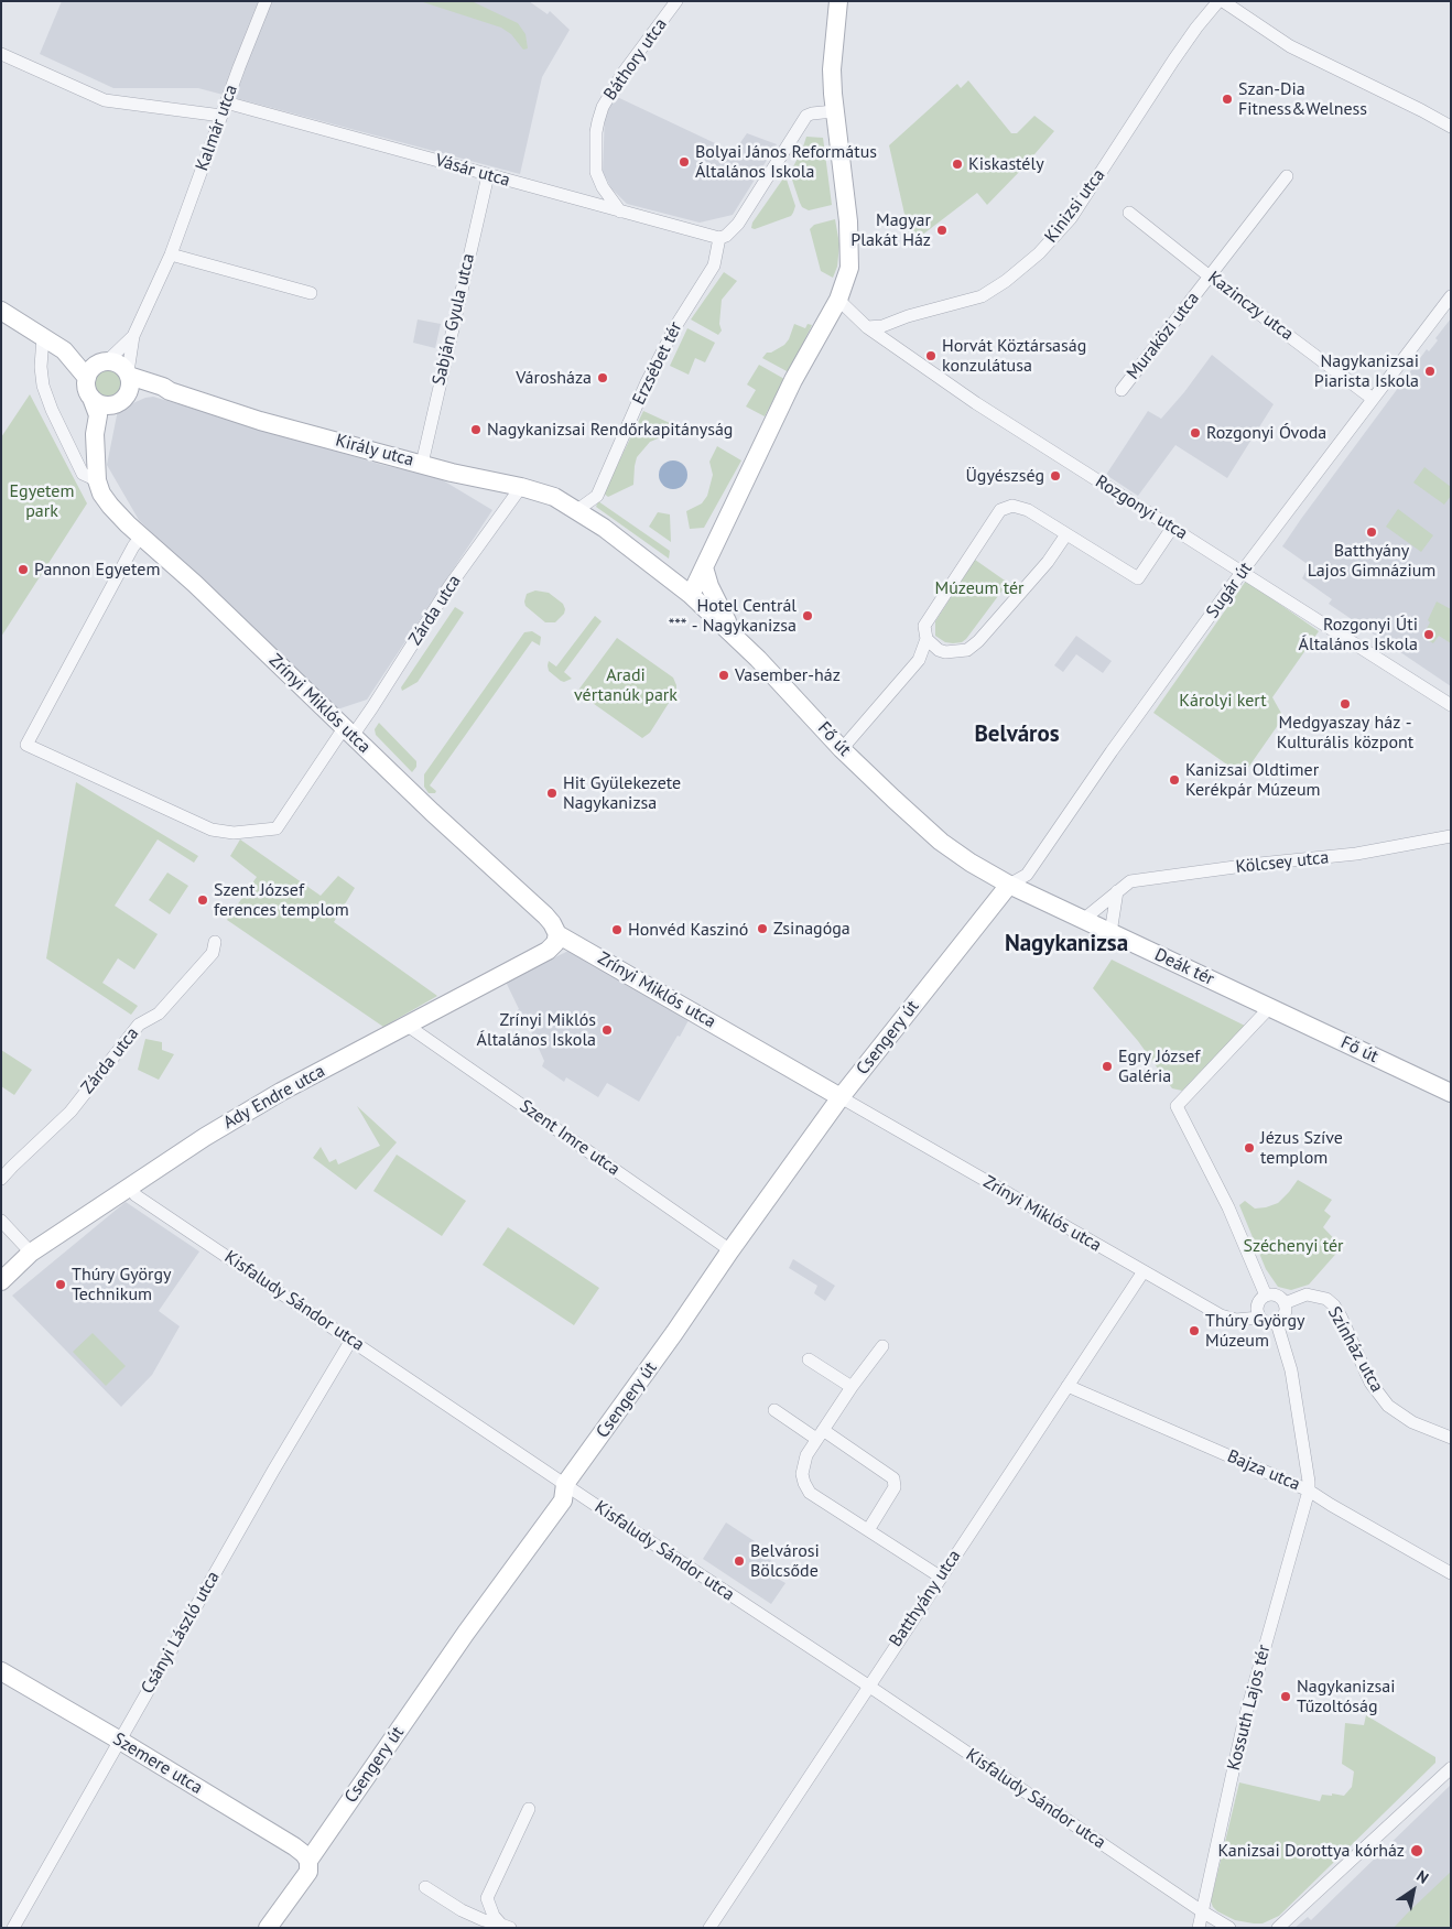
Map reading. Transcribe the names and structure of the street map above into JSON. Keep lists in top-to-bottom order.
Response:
{
  "streets": {
    "street": [
      "Báthory utca",
      "Kalmár utca",
      "Vásár utca",
      "Kinizsi utca",
      "Kazinczy utca",
      "Sabján Gyula utca",
      "Muraközi utca",
      "Erzsébet tér",
      "Király utca",
      "Rozgonyi utca",
      "Sugár út",
      "Zárda utca",
      "Zrínyi Miklós utca",
      "Fő út",
      "Kölcsey utca",
      "Deák tér",
      "Csengery út",
      "Ady Endre utca",
      "Szent Imre utca",
      "Kisfaludy Sándor utca",
      "Színház utca",
      "Bajza utca",
      "Batthyány utca",
      "Csányi László utca",
      "Kossuth Lajos tér",
      "Szemere utca"
    ]
  },
  "crossings": [
    ["Báthory utca", "Vásár utca"],
    ["Kalmár utca", "Vásár utca"],
    ["Kalmár utca", "Király utca"],
    ["Kalmár utca", "Zrínyi Miklós utca"],
    ["Vásár utca", "Sabján Gyula utca"],
    ["Vásár utca", "Erzsébet tér"],
    ["Kinizsi utca", "Rozgonyi utca"],
    ["Kazinczy utca", "Muraközi utca"],
    ["Kazinczy utca", "Sugár út"],
    ["Sabján Gyula utca", "Király utca"],
    ["Erzsébet tér", "Király utca"],
    ["Erzsébet tér", "Fő út"],
    ["Király utca", "Zárda utca"],
    ["Király utca", "Zrínyi Miklós utca"],
    ["Király utca", "Fő út"],
    ["Rozgonyi utca", "Sugár út"],
    ["Sugár út", "Fő út"],
    ["Sugár út", "Deák tér"],
    ["Sugár út", "Csengery út"],
    ["Zárda utca", "Zrínyi Miklós utca"],
    ["Zrínyi Miklós utca", "Csengery út"],
    ["Zrínyi Miklós utca", "Ady Endre utca"],
    ["Zrínyi Miklós utca", "Színház utca"],
    ["Zrínyi Miklós utca", "Batthyány utca"],
    ["Fő út", "Deák tér"],
    ["Fő út", "Csengery út"],
    ["Kölcsey utca", "Deák tér"],
    ["Deák tér", "Csengery út"],
    ["Csengery út", "Szent Imre utca"],
    ["Csengery út", "Kisfaludy Sándor utca"],
    ["Csengery út", "Szemere utca"],
    ["Ady Endre utca", "Szent Imre utca"],
    ["Ady Endre utca", "Kisfaludy Sándor utca"],
    ["Kisfaludy Sándor utca", "Batthyány utca"],
    ["Kisfaludy Sándor utca", "Csányi László utca"],
    ["Kisfaludy Sándor utca", "Kossuth Lajos tér"],
    ["Bajza utca", "Batthyány utca"],
    ["Bajza utca", "Kossuth Lajos tér"],
    ["Csányi László utca", "Szemere utca"]
  ],
  "districts": ["Belváros", "Nagykanizsa"],
  "parks": [
    "Egyetem park",
    "Múzeum tér",
    "Aradi vértanúk park",
    "Károlyi kert",
    "Széchenyi tér"
  ],
  "places": [
    "Szan-Dia Fitness&Welness",
    "Bolyai János Református Általános Iskola",
    "Kiskastély",
    "Magyar Plakát Ház",
    "Horvát Köztársaság konzulátusa",
    "Nagykanizsai Piarista Iskola",
    "Városháza",
    "Nagykanizsai Rendőrkapitányság",
    "Rozgonyi Óvoda",
    "Ügyészség",
    "Batthyány Lajos Gimnázium",
    "Pannon Egyetem",
    "Hotel Centrál *** - Nagykanizsa",
    "Rozgonyi Úti Általános Iskola",
    "Vasember-ház",
    "Medgyaszay ház - Kulturális központ",
    "Kanizsai Oldtimer Kerékpár Múzeum",
    "Hit Gyülekezete Nagykanizsa",
    "Szent József ferences templom",
    "Zsinagóga",
    "Honvéd Kaszinó",
    "Zrínyi Miklós Általános Iskola",
    "Egry József Galéria",
    "Jézus Szíve templom",
    "Thúry György Technikum",
    "Thúry György Múzeum",
    "Belvárosi Bölcsőde",
    "Nagykanizsai Tűzoltóság",
    "Kanizsai Dorottya kórház"
  ],
  "north": "top right"
}
